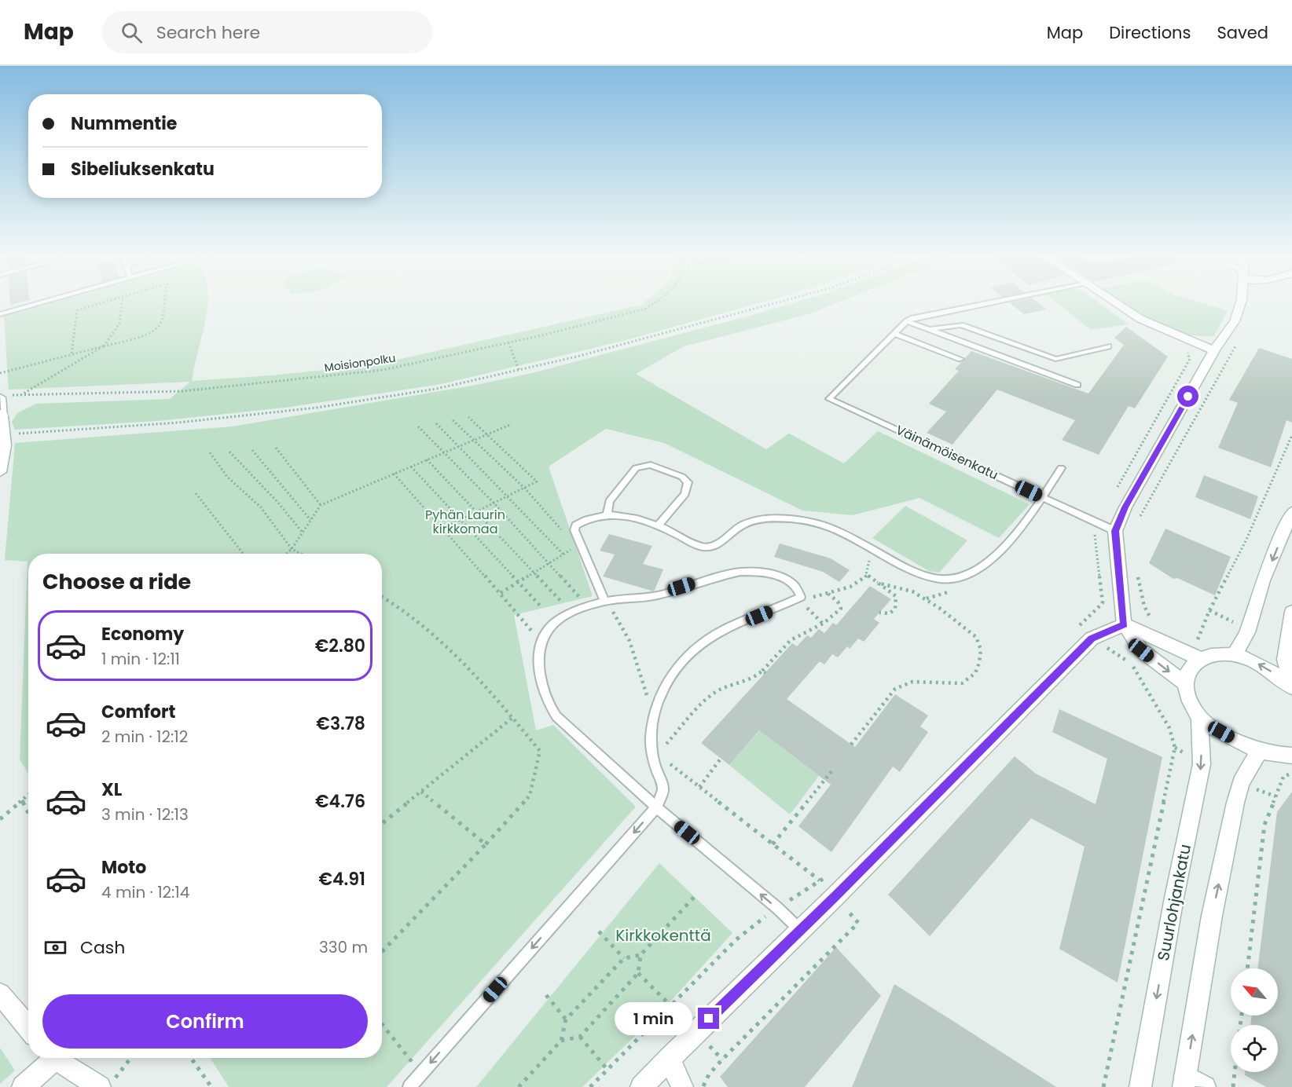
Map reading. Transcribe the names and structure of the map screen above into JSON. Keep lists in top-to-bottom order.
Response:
{
  "streets": {
    "street": ["Suurlohjankatu"],
    "lane": ["Väinämöisenkatu"],
    "path": ["Moisionpolku"]
  },
  "parks": ["Pyhän Laurin kirkkomaa", "Kirkkokenttä"],
  "north": "top left",
  "page": {
    "header": "Map",
    "search": "Search here",
    "nav": ["Map", "Directions", "Saved"],
    "banner": ["Nummentie", "Sibeliuksenkatu"],
    "heading": "Choose a ride",
    "list": [
      {
        "name": "Economy",
        "note": "1 min · 12:11",
        "value": "€2.80"
      },
      {
        "name": "Comfort",
        "note": "2 min · 12:12",
        "value": "€3.78"
      },
      {
        "name": "XL",
        "note": "3 min · 12:13",
        "value": "€4.76"
      },
      {
        "name": "Moto",
        "note": "4 min · 12:14",
        "value": "€4.91"
      }
    ],
    "pay": ["Cash", "330 m"],
    "buttons": "Confirm",
    "bubble": "1 min"
  }
}
